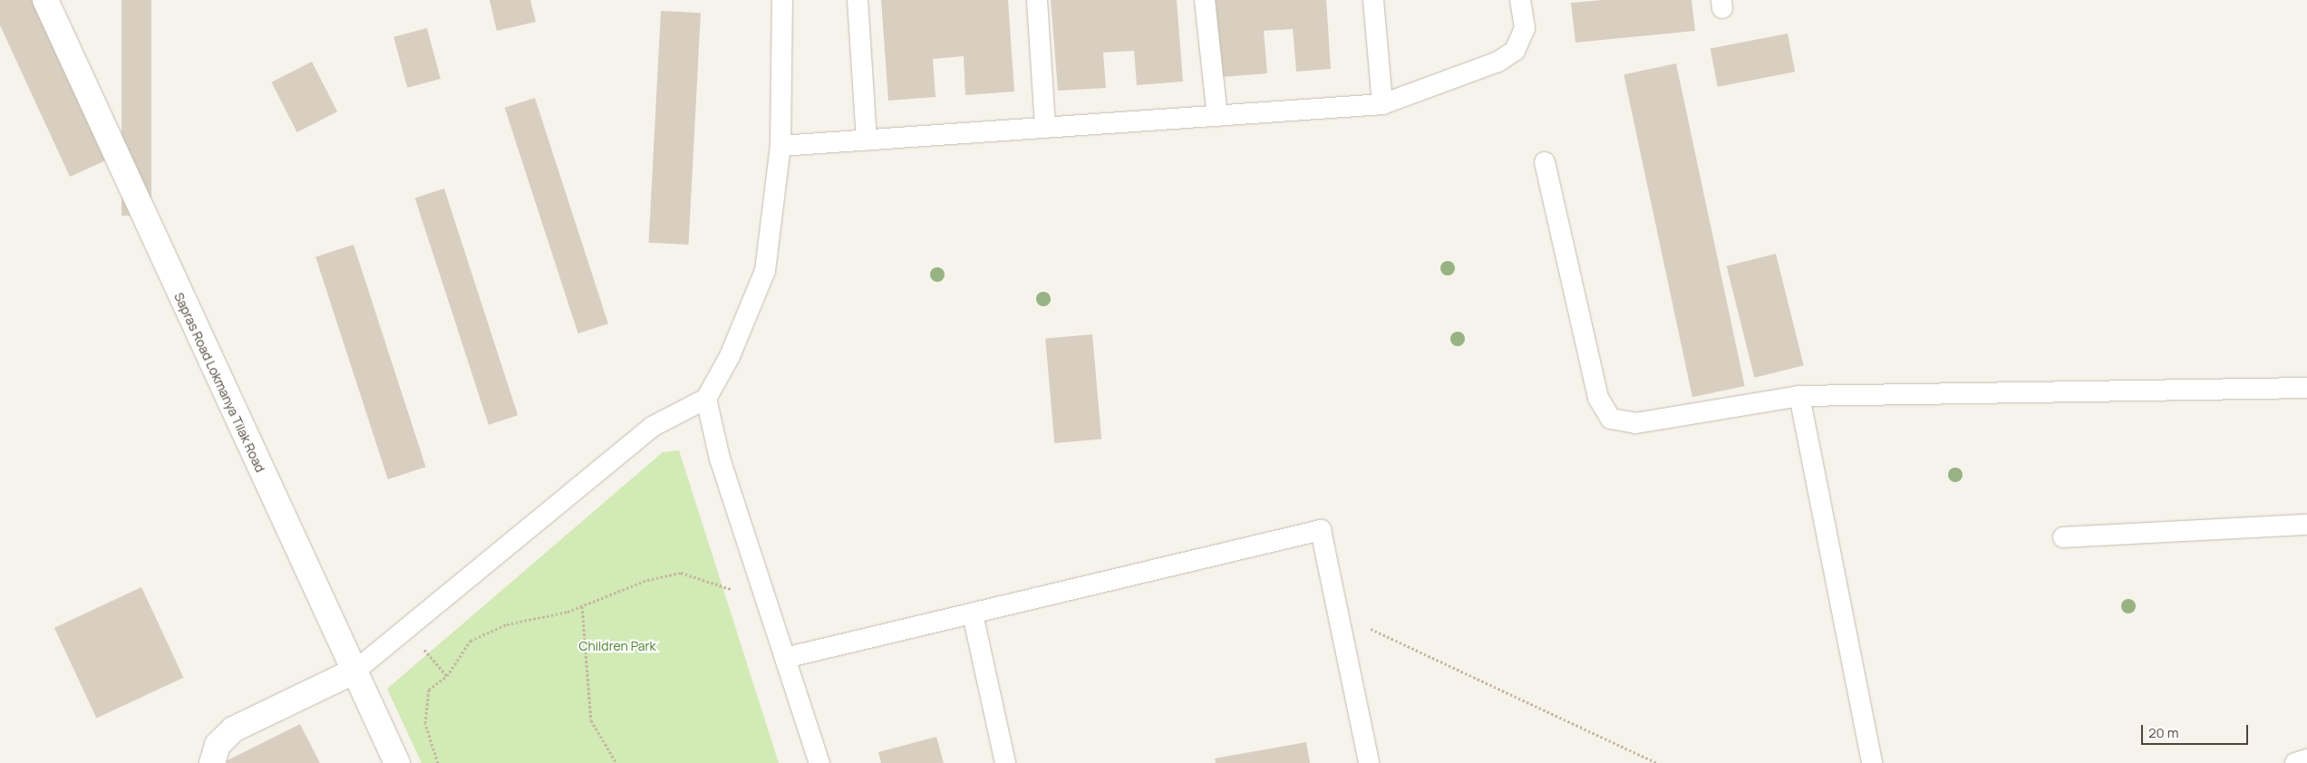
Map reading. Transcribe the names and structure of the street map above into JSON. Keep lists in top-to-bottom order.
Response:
{
  "streets": {
    "street": ["Sapras Road Lokmanya Tilak Road"]
  },
  "parks": ["Children Park"],
  "scale_bar": "20 m"
}
